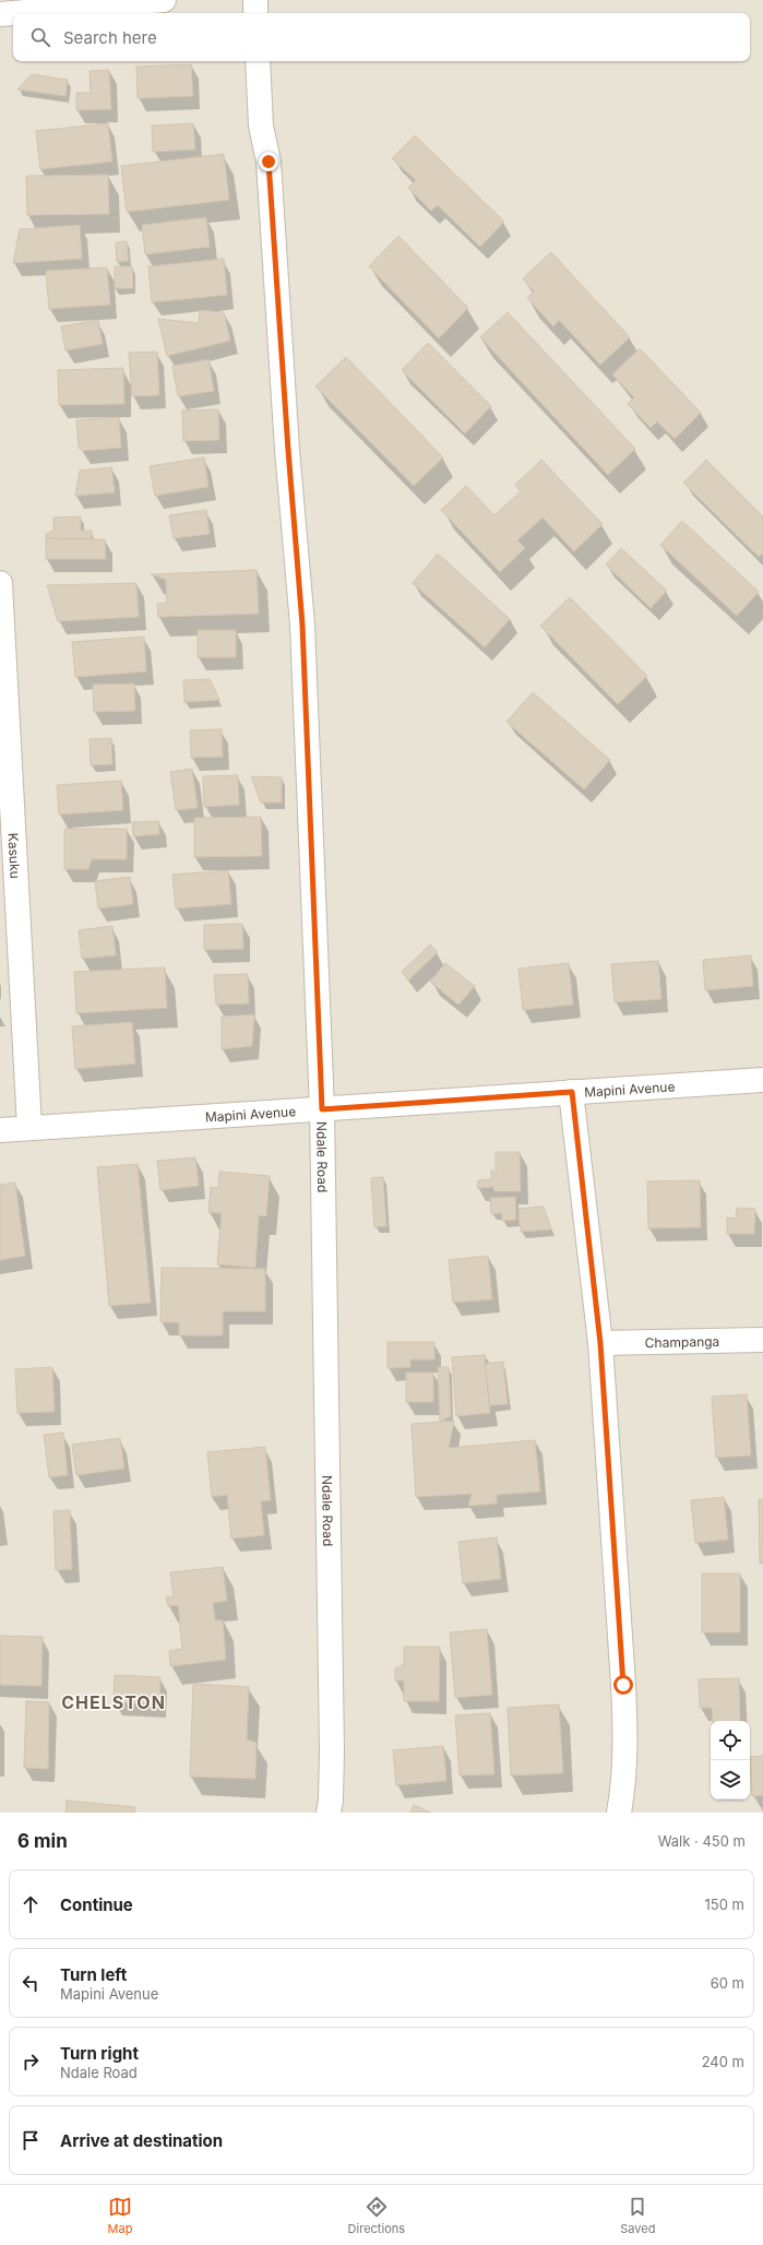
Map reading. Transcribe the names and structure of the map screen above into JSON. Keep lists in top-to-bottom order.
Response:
{
  "streets": {
    "street": [
      "Kasuku",
      "Mapini Avenue",
      "Ndale Road",
      "Champanga"
    ]
  },
  "crossings": [
    ["Kasuku", "Mapini Avenue"],
    ["Mapini Avenue", "Ndale Road"]
  ],
  "districts": ["CHELSTON"],
  "page": {
    "search": "Search here",
    "heading": ["6 min", "Walk · 450 m"],
    "list": [
      ["Continue", "150 m"],
      ["Turn left", "Mapini Avenue", "60 m"],
      ["Turn right", "Ndale Road", "240 m"],
      "Arrive at destination"
    ],
    "nav": ["Map", "Directions", "Saved"]
  }
}
